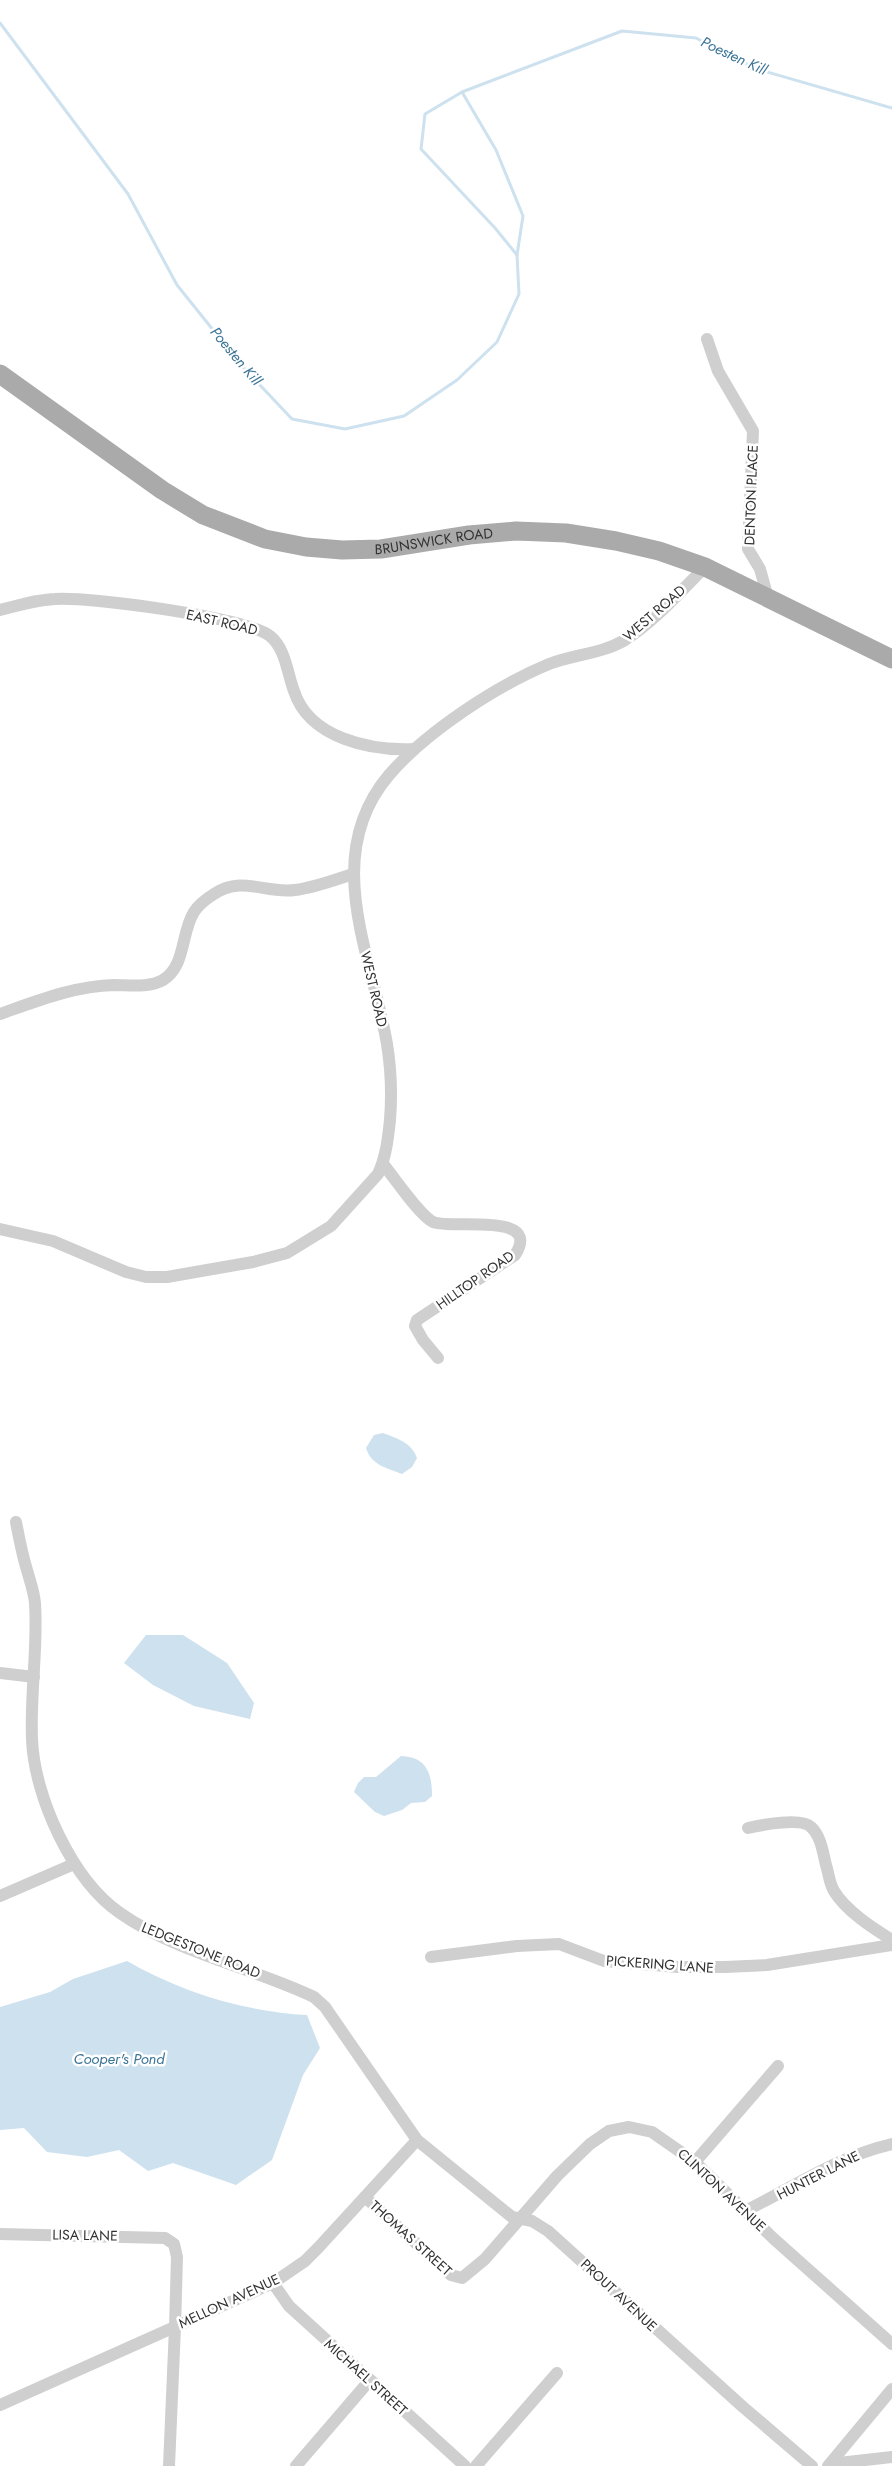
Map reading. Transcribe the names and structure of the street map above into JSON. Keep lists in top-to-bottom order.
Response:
{
  "streets": {
    "main road": ["BRUNSWICK ROAD"],
    "street": [
      "DENTON PLACE",
      "WEST ROAD",
      "EAST ROAD",
      "HILLTOP ROAD",
      "LEDGESTONE ROAD",
      "PICKERING LANE",
      "HUNTER LANE",
      "CLINTON AVENUE",
      "LISA LANE",
      "THOMAS STREET",
      "PROUT AVENUE",
      "MELLON AVENUE",
      "MICHAEL STREET"
    ]
  },
  "crossings": [
    ["DENTON PLACE", "BRUNSWICK ROAD"],
    ["BRUNSWICK ROAD", "WEST ROAD"],
    ["WEST ROAD", "EAST ROAD"],
    ["WEST ROAD", "HILLTOP ROAD"],
    ["LEDGESTONE ROAD", "PROUT AVENUE"],
    ["LEDGESTONE ROAD", "MELLON AVENUE"],
    ["HUNTER LANE", "CLINTON AVENUE"],
    ["CLINTON AVENUE", "THOMAS STREET"],
    ["CLINTON AVENUE", "PROUT AVENUE"],
    ["LISA LANE", "MELLON AVENUE"],
    ["THOMAS STREET", "MELLON AVENUE"],
    ["PROUT AVENUE", "MELLON AVENUE"],
    ["MELLON AVENUE", "MICHAEL STREET"]
  ],
  "water": ["Poesten Kill", "Cooper's Pond"]
}
